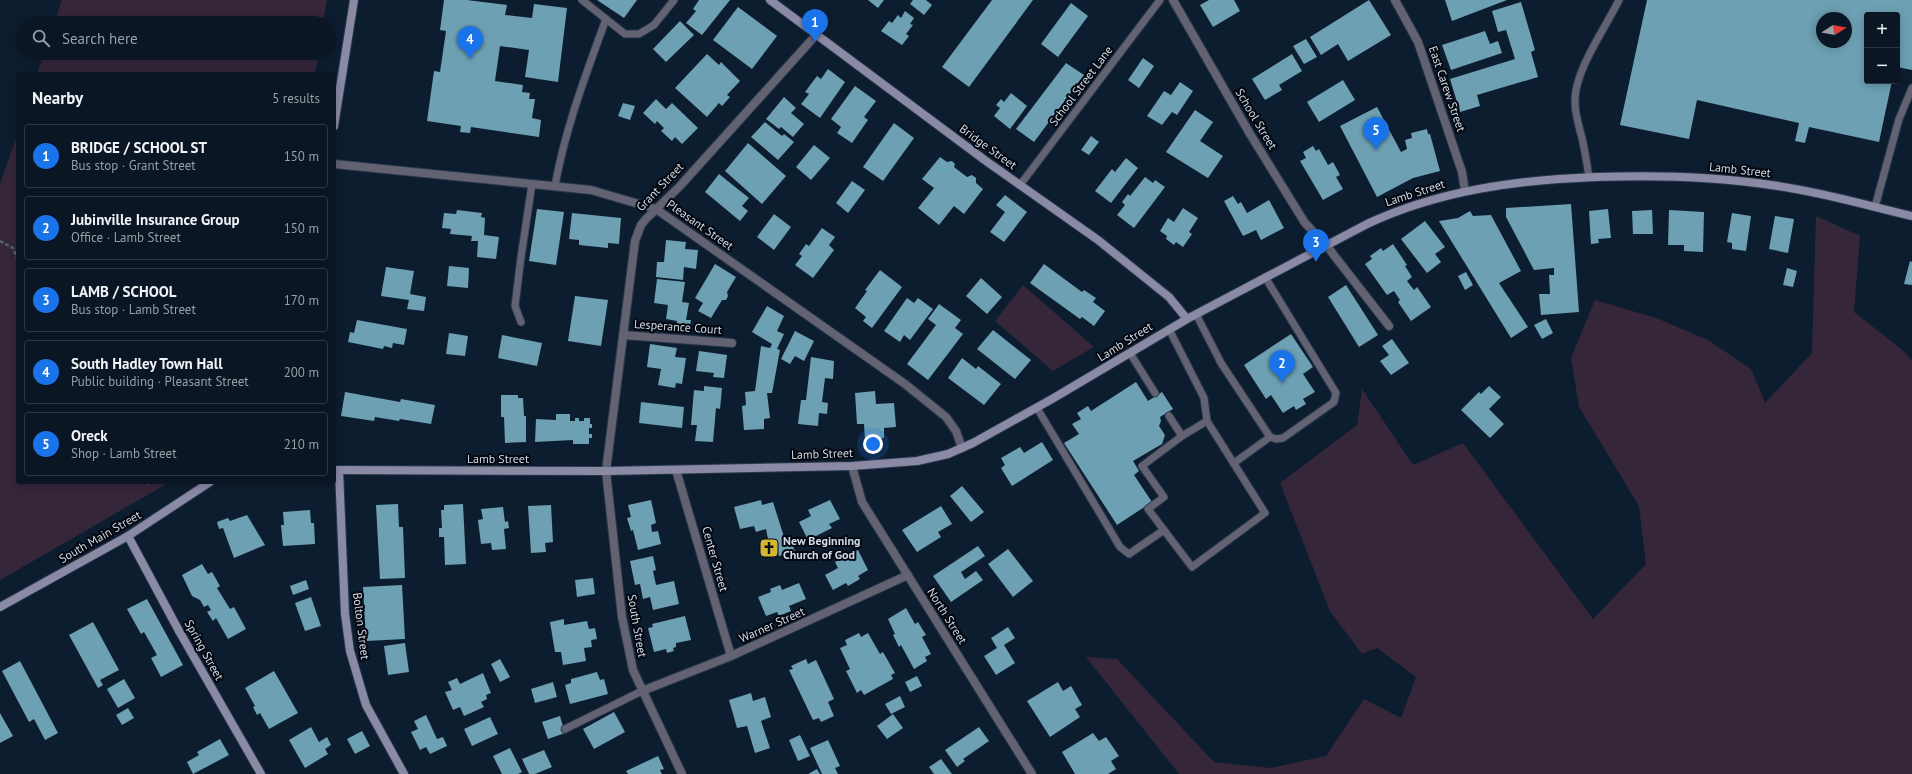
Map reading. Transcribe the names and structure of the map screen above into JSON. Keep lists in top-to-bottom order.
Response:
{
  "streets": {
    "main road": [
      "Bridge Street",
      "Lamb Street",
      "South Main Street",
      "Bolton Street",
      "Spring Street"
    ],
    "street": [
      "East Carew Street",
      "School Street",
      "Grant Street",
      "Pleasant Street",
      "Lesperance Court",
      "Center Street",
      "North Street",
      "Warner Street",
      "South Street"
    ],
    "lane": ["School Street Lane"]
  },
  "crossings": [
    ["School Street Lane", "Bridge Street"],
    ["East Carew Street", "Lamb Street"],
    ["School Street", "Lamb Street"],
    ["Bridge Street", "Lamb Street"],
    ["Bridge Street", "Grant Street"],
    ["Lamb Street", "Grant Street"],
    ["Lamb Street", "Pleasant Street"],
    ["Lamb Street", "Center Street"],
    ["Lamb Street", "North Street"],
    ["Lamb Street", "Bolton Street"],
    ["Lamb Street", "South Street"],
    ["Grant Street", "Pleasant Street"],
    ["Grant Street", "Lesperance Court"],
    ["Grant Street", "South Street"],
    ["South Main Street", "Spring Street"],
    ["Center Street", "Warner Street"],
    ["North Street", "Warner Street"],
    ["Warner Street", "South Street"]
  ],
  "places": {
    "church": ["New Beginning Church of God"]
  },
  "north": "right",
  "page": {
    "pins": [
      "1",
      "4",
      "5",
      "3",
      "2"
    ],
    "map_buttons": ["+", "−"],
    "search": "Search here",
    "heading": ["Nearby", "5 results"],
    "list": [
      {
        "mark": "1",
        "name": "BRIDGE / SCHOOL ST",
        "note": "Bus stop · Grant Street",
        "value": "150 m"
      },
      {
        "mark": "2",
        "name": "Jubinville Insurance Group",
        "note": "Office · Lamb Street",
        "value": "150 m"
      },
      {
        "mark": "3",
        "name": "LAMB / SCHOOL",
        "note": "Bus stop · Lamb Street",
        "value": "170 m"
      },
      {
        "mark": "4",
        "name": "South Hadley Town Hall",
        "note": "Public building · Pleasant Street",
        "value": "200 m"
      },
      {
        "mark": "5",
        "name": "Oreck",
        "note": "Shop · Lamb Street",
        "value": "210 m"
      }
    ]
  }
}
